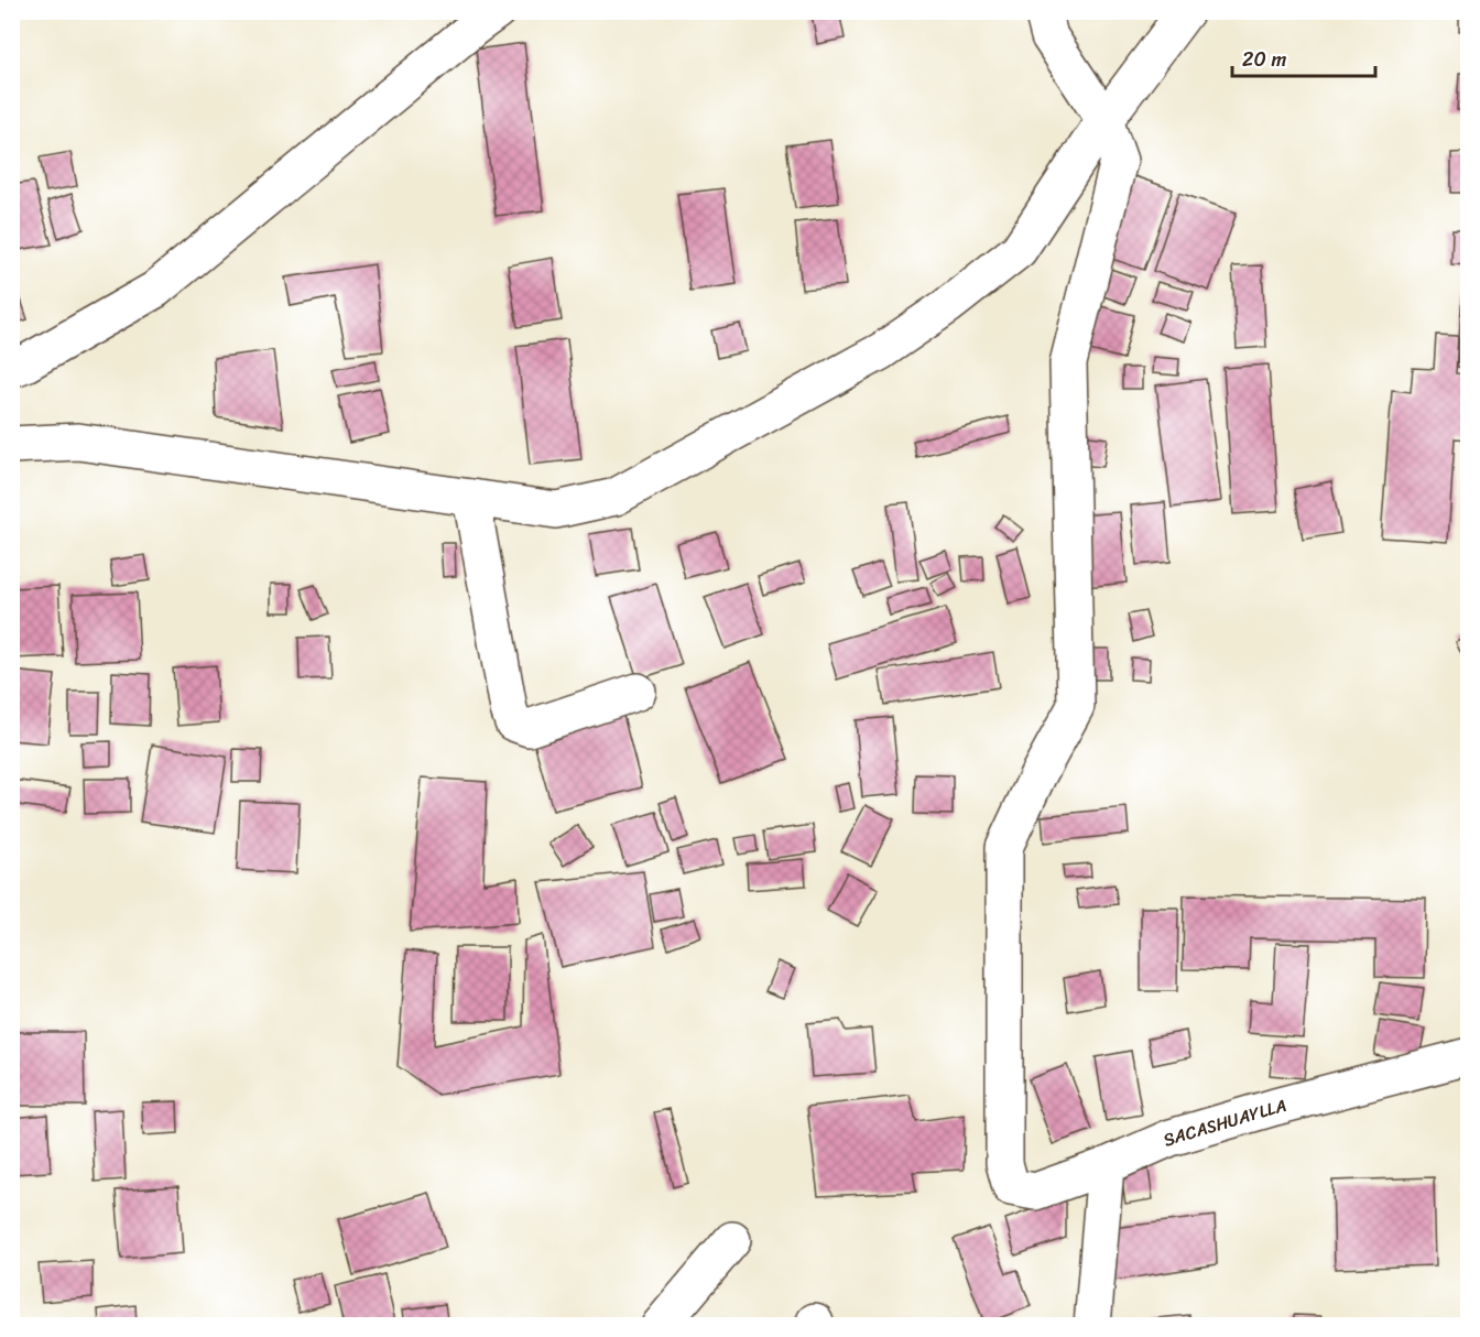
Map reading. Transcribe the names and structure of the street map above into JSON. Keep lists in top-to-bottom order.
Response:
{
  "streets": {
    "street": ["SACASHUAYLLA"]
  },
  "scale_bar": "20 m"
}
